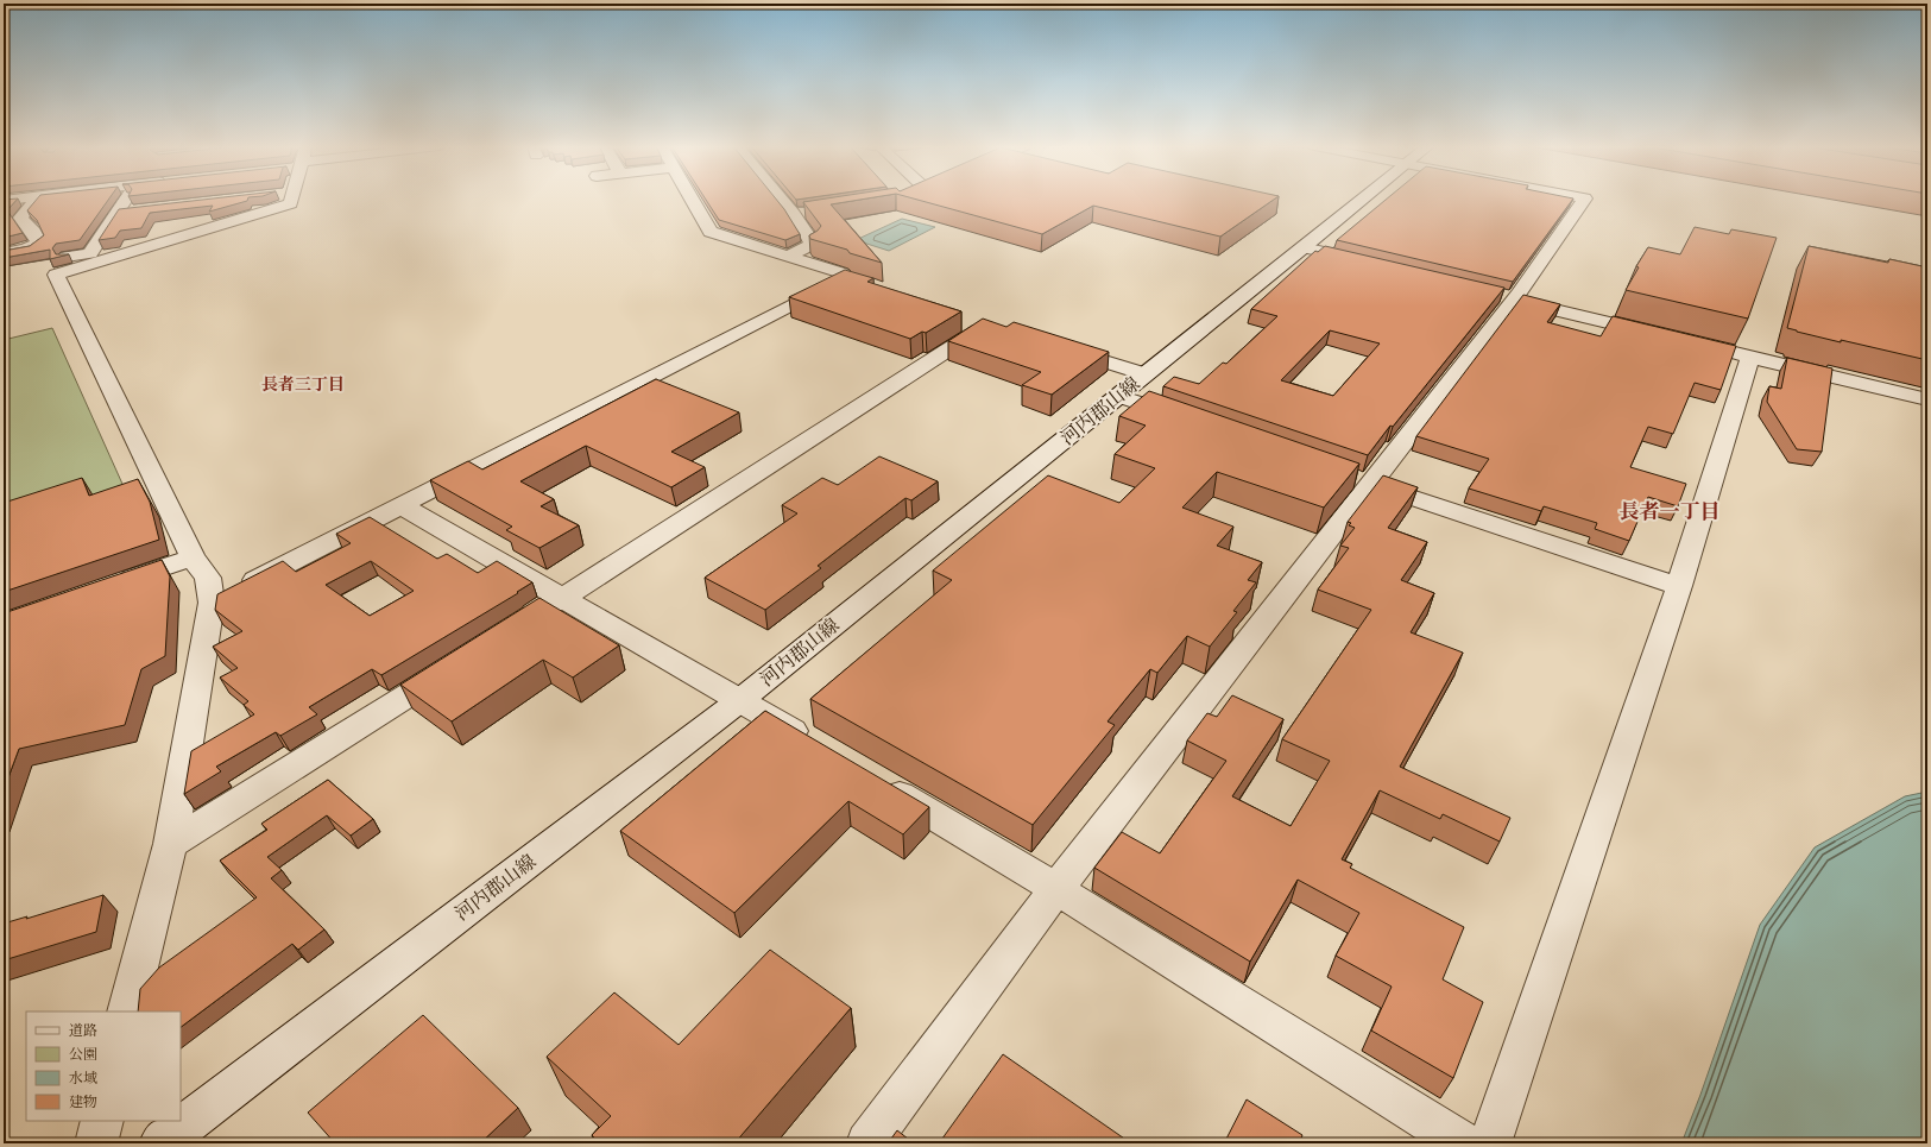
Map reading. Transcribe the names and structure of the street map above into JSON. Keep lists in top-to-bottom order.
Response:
{
  "streets": {
    "street": ["河内郡山線"]
  },
  "districts": ["長者三丁目", "長者一丁目"],
  "legend": [
    "道路",
    "公園",
    "水域",
    "建物"
  ]
}
